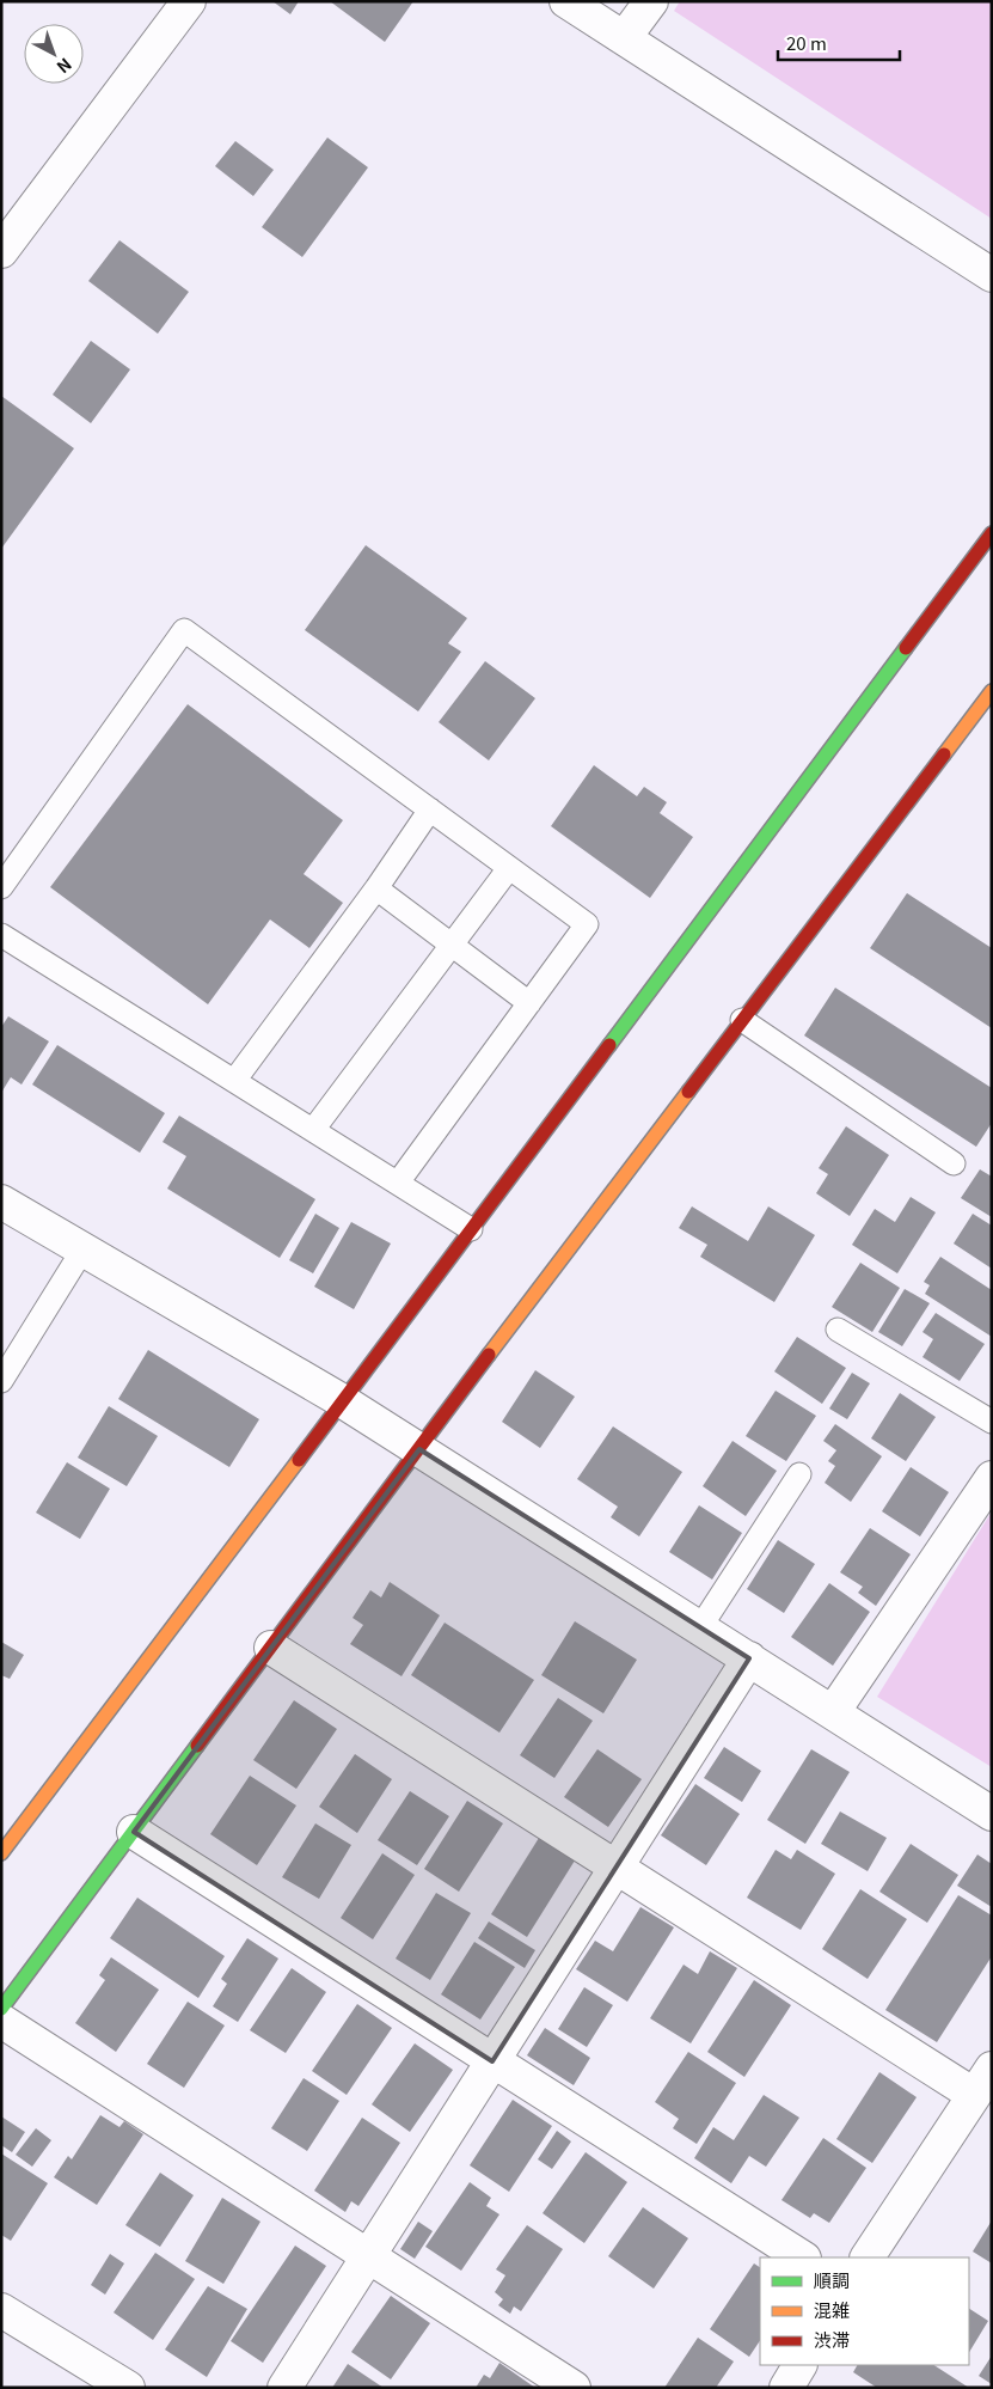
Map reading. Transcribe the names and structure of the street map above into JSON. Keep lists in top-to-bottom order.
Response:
{
  "legend": ["順調", "混雑", "渋滞"],
  "scale_bar": "20 m",
  "north": "bottom right"
}
